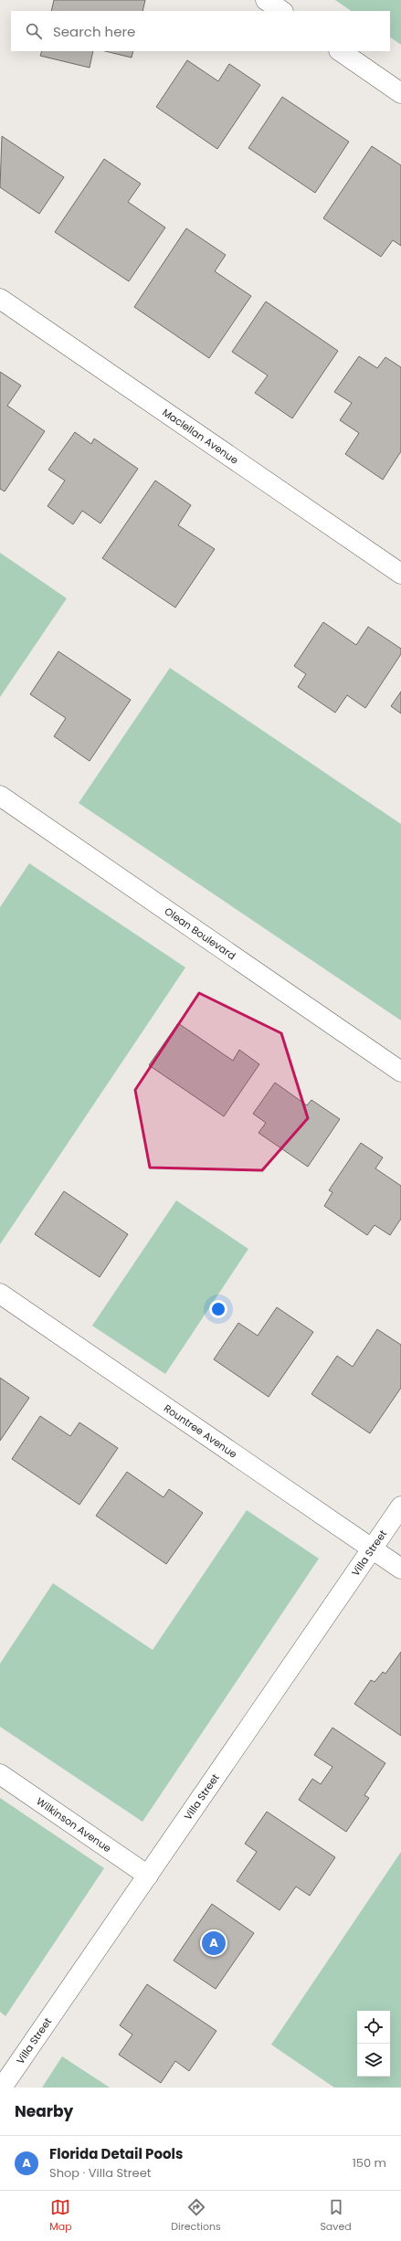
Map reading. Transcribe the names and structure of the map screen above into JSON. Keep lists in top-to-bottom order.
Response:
{
  "streets": {
    "street": [
      "Maclellan Avenue",
      "Olean Boulevard",
      "Rountree Avenue",
      "Villa Street",
      "Wilkinson Avenue"
    ]
  },
  "crossings": [
    ["Rountree Avenue", "Villa Street"],
    ["Villa Street", "Wilkinson Avenue"]
  ],
  "page": {
    "search": "Search here",
    "pins": "A",
    "heading": "Nearby",
    "list": [
      {
        "mark": "A",
        "name": "Florida Detail Pools",
        "note": "Shop · Villa Street",
        "value": "150 m"
      }
    ],
    "nav": ["Map", "Directions", "Saved"]
  }
}
